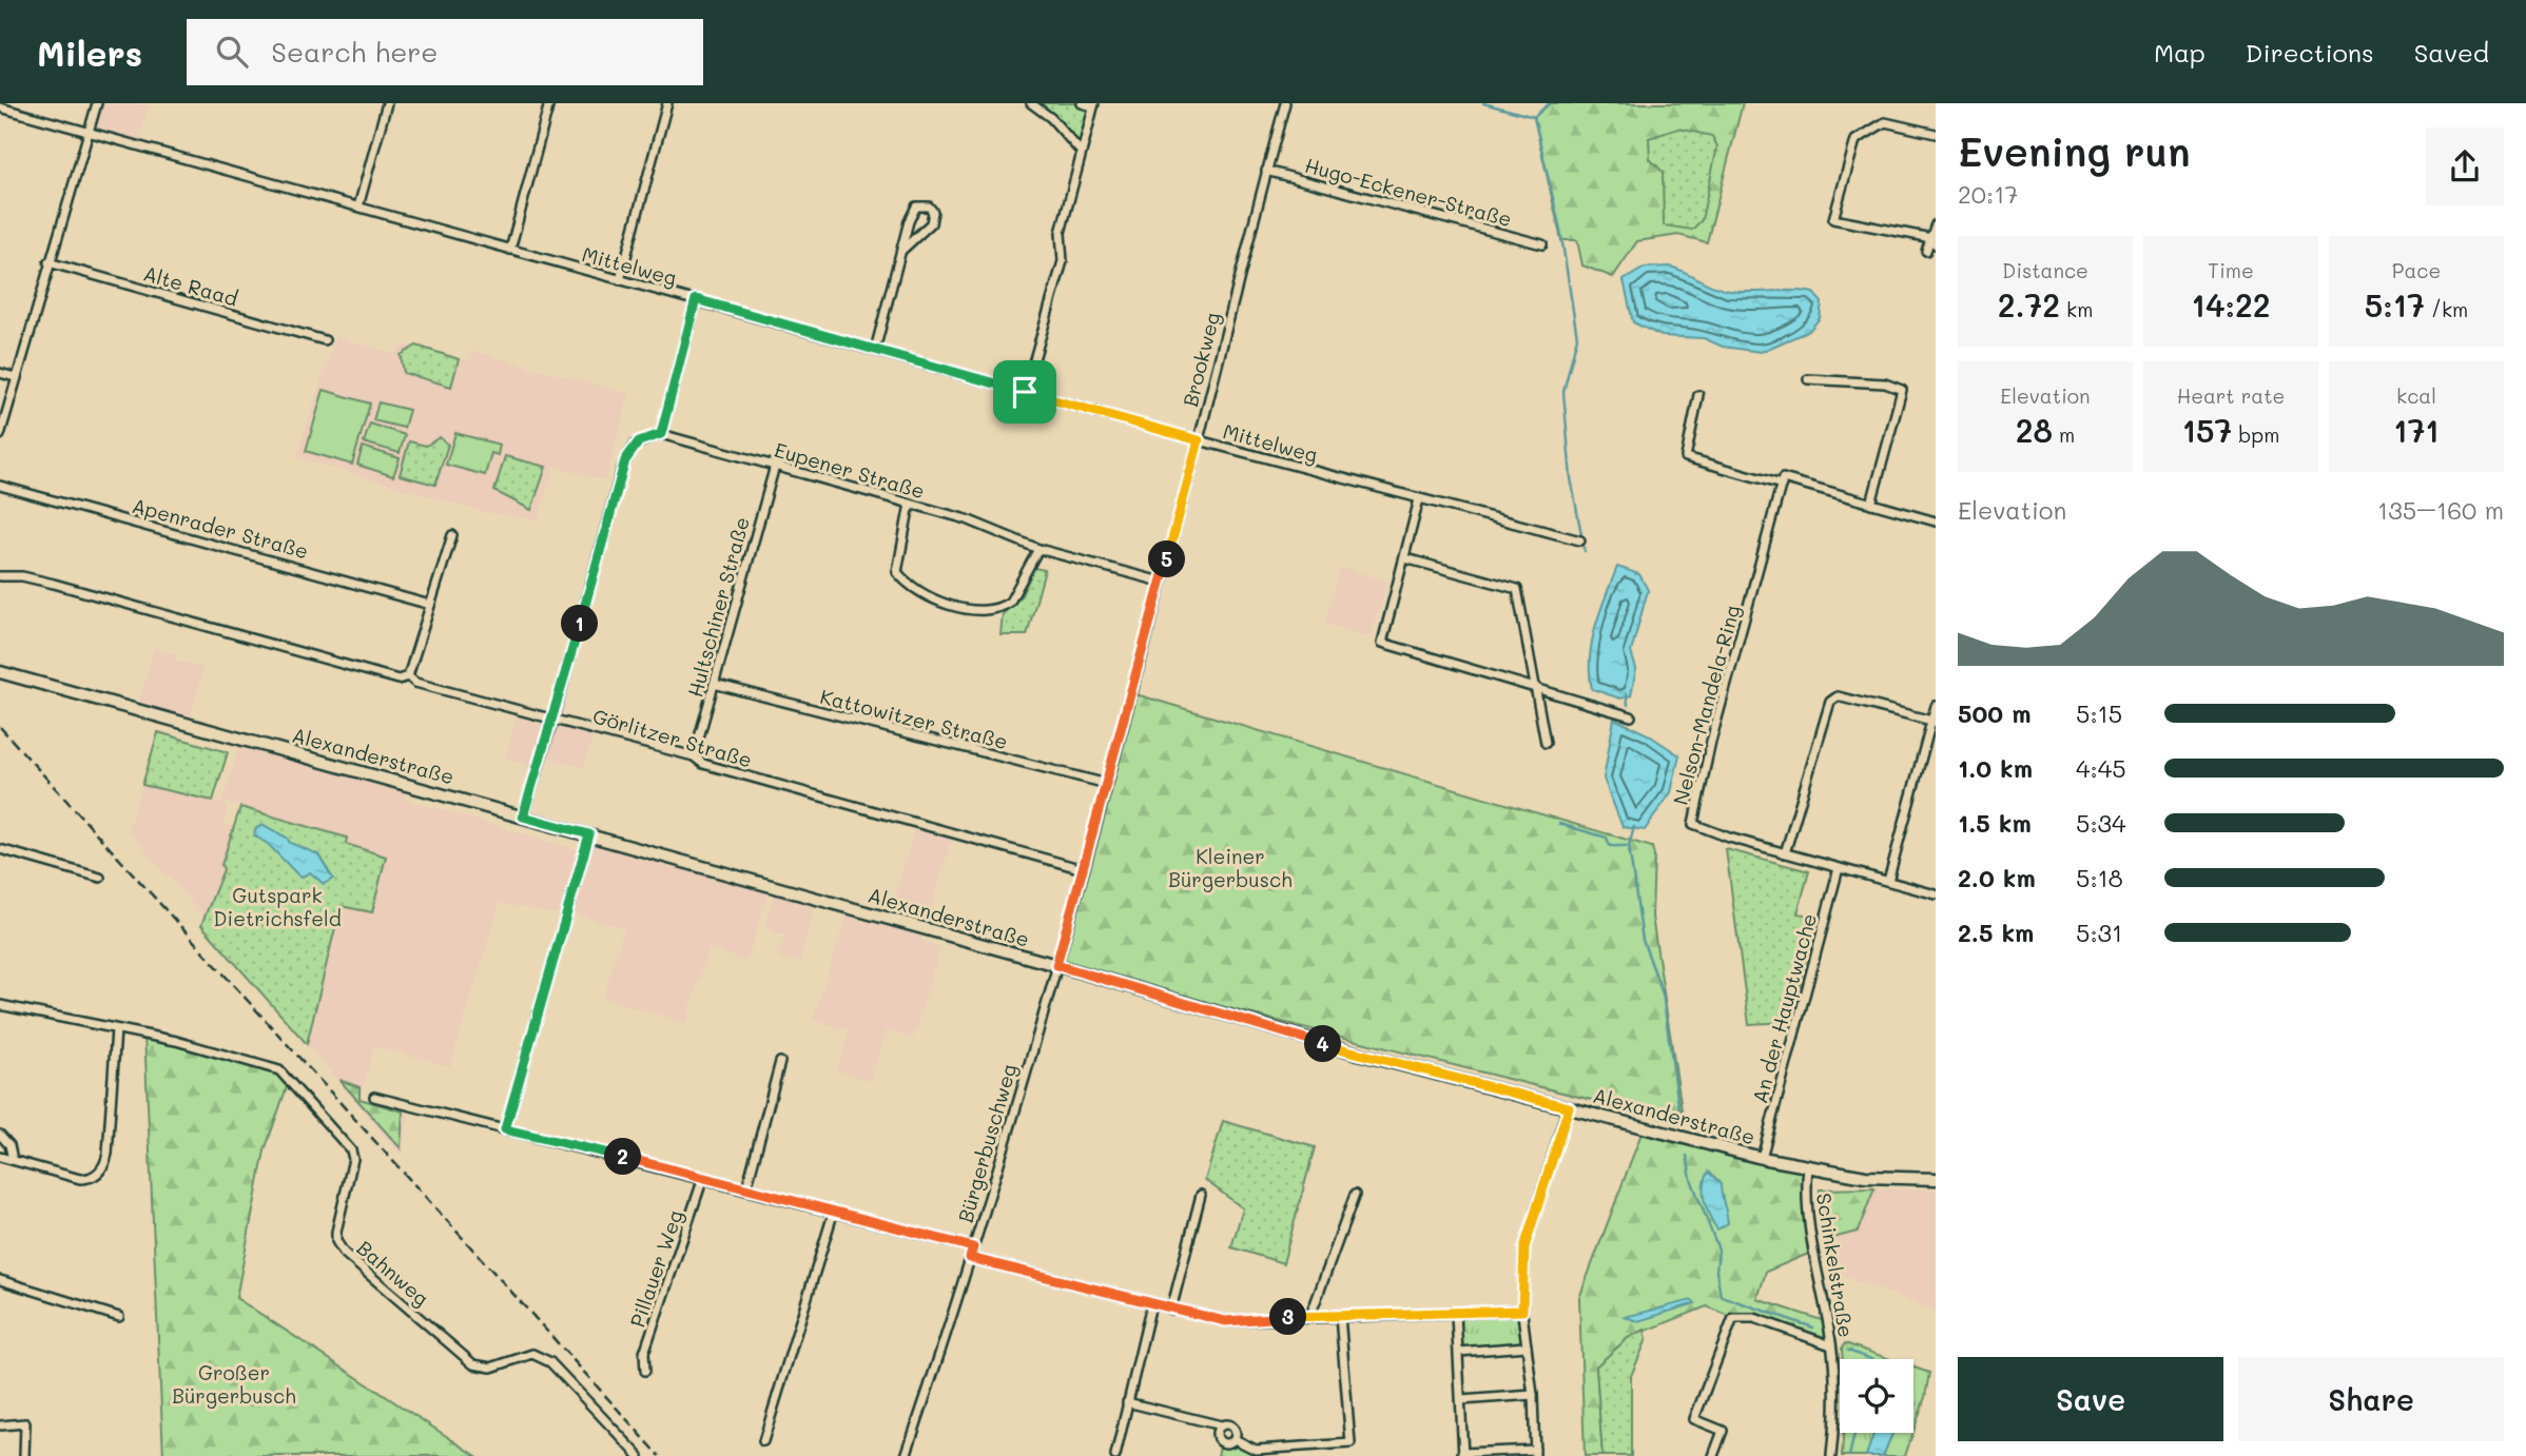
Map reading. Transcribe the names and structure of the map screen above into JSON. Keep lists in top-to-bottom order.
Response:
{
  "streets": {
    "main road": ["Alexanderstraße"],
    "street": [
      "Hugo-Eckener-Straße",
      "Mittelweg",
      "Alte Raad",
      "Brookweg",
      "Eupener Straße",
      "Apenrader Straße",
      "Hultschiner Straße",
      "Nelson-Mandela-Ring",
      "Kattowitzer Straße",
      "Görlitzer Straße",
      "An der Hauptwache",
      "Bürgerbuschweg",
      "Schinkelstraße",
      "Pillauer Weg",
      "Bahnweg"
    ]
  },
  "crossings": [
    ["Hugo-Eckener-Straße", "Brookweg"],
    ["Mittelweg", "Brookweg"],
    ["Brookweg", "Eupener Straße"],
    ["Brookweg", "Kattowitzer Straße"],
    ["Brookweg", "Görlitzer Straße"],
    ["Brookweg", "Alexanderstraße"],
    ["Brookweg", "Bürgerbuschweg"],
    ["Eupener Straße", "Hultschiner Straße"],
    ["Hultschiner Straße", "Kattowitzer Straße"],
    ["Hultschiner Straße", "Görlitzer Straße"],
    ["Nelson-Mandela-Ring", "An der Hauptwache"],
    ["Alexanderstraße", "An der Hauptwache"],
    ["Alexanderstraße", "Bürgerbuschweg"],
    ["Alexanderstraße", "Schinkelstraße"]
  ],
  "parks": ["Kleiner Bürgerbusch", "Gutspark Dietrichsfeld", "Großer Bürgerbusch"],
  "page": {
    "header": "Milers",
    "search": "Search here",
    "nav": ["Map", "Directions", "Saved"],
    "heading": ["Evening run", "20:17"],
    "stats": [
      ["Distance", "2.72 km"],
      ["Time", "14:22"],
      ["Pace", "5:17 /km"],
      ["Elevation", "28 m"],
      ["Heart rate", "157 bpm"],
      ["kcal", "171"]
    ],
    "chart": ["Elevation", "135–160 m"],
    "pins": [
      "5",
      "1",
      "4",
      "2",
      "3"
    ],
    "list": [
      {
        "name": "500 m",
        "note": "5:15"
      },
      {
        "name": "1.0 km",
        "note": "4:45"
      },
      {
        "name": "1.5 km",
        "note": "5:34"
      },
      {
        "name": "2.0 km",
        "note": "5:18"
      },
      {
        "name": "2.5 km",
        "note": "5:31"
      }
    ],
    "buttons": ["Save", "Share"]
  }
}
